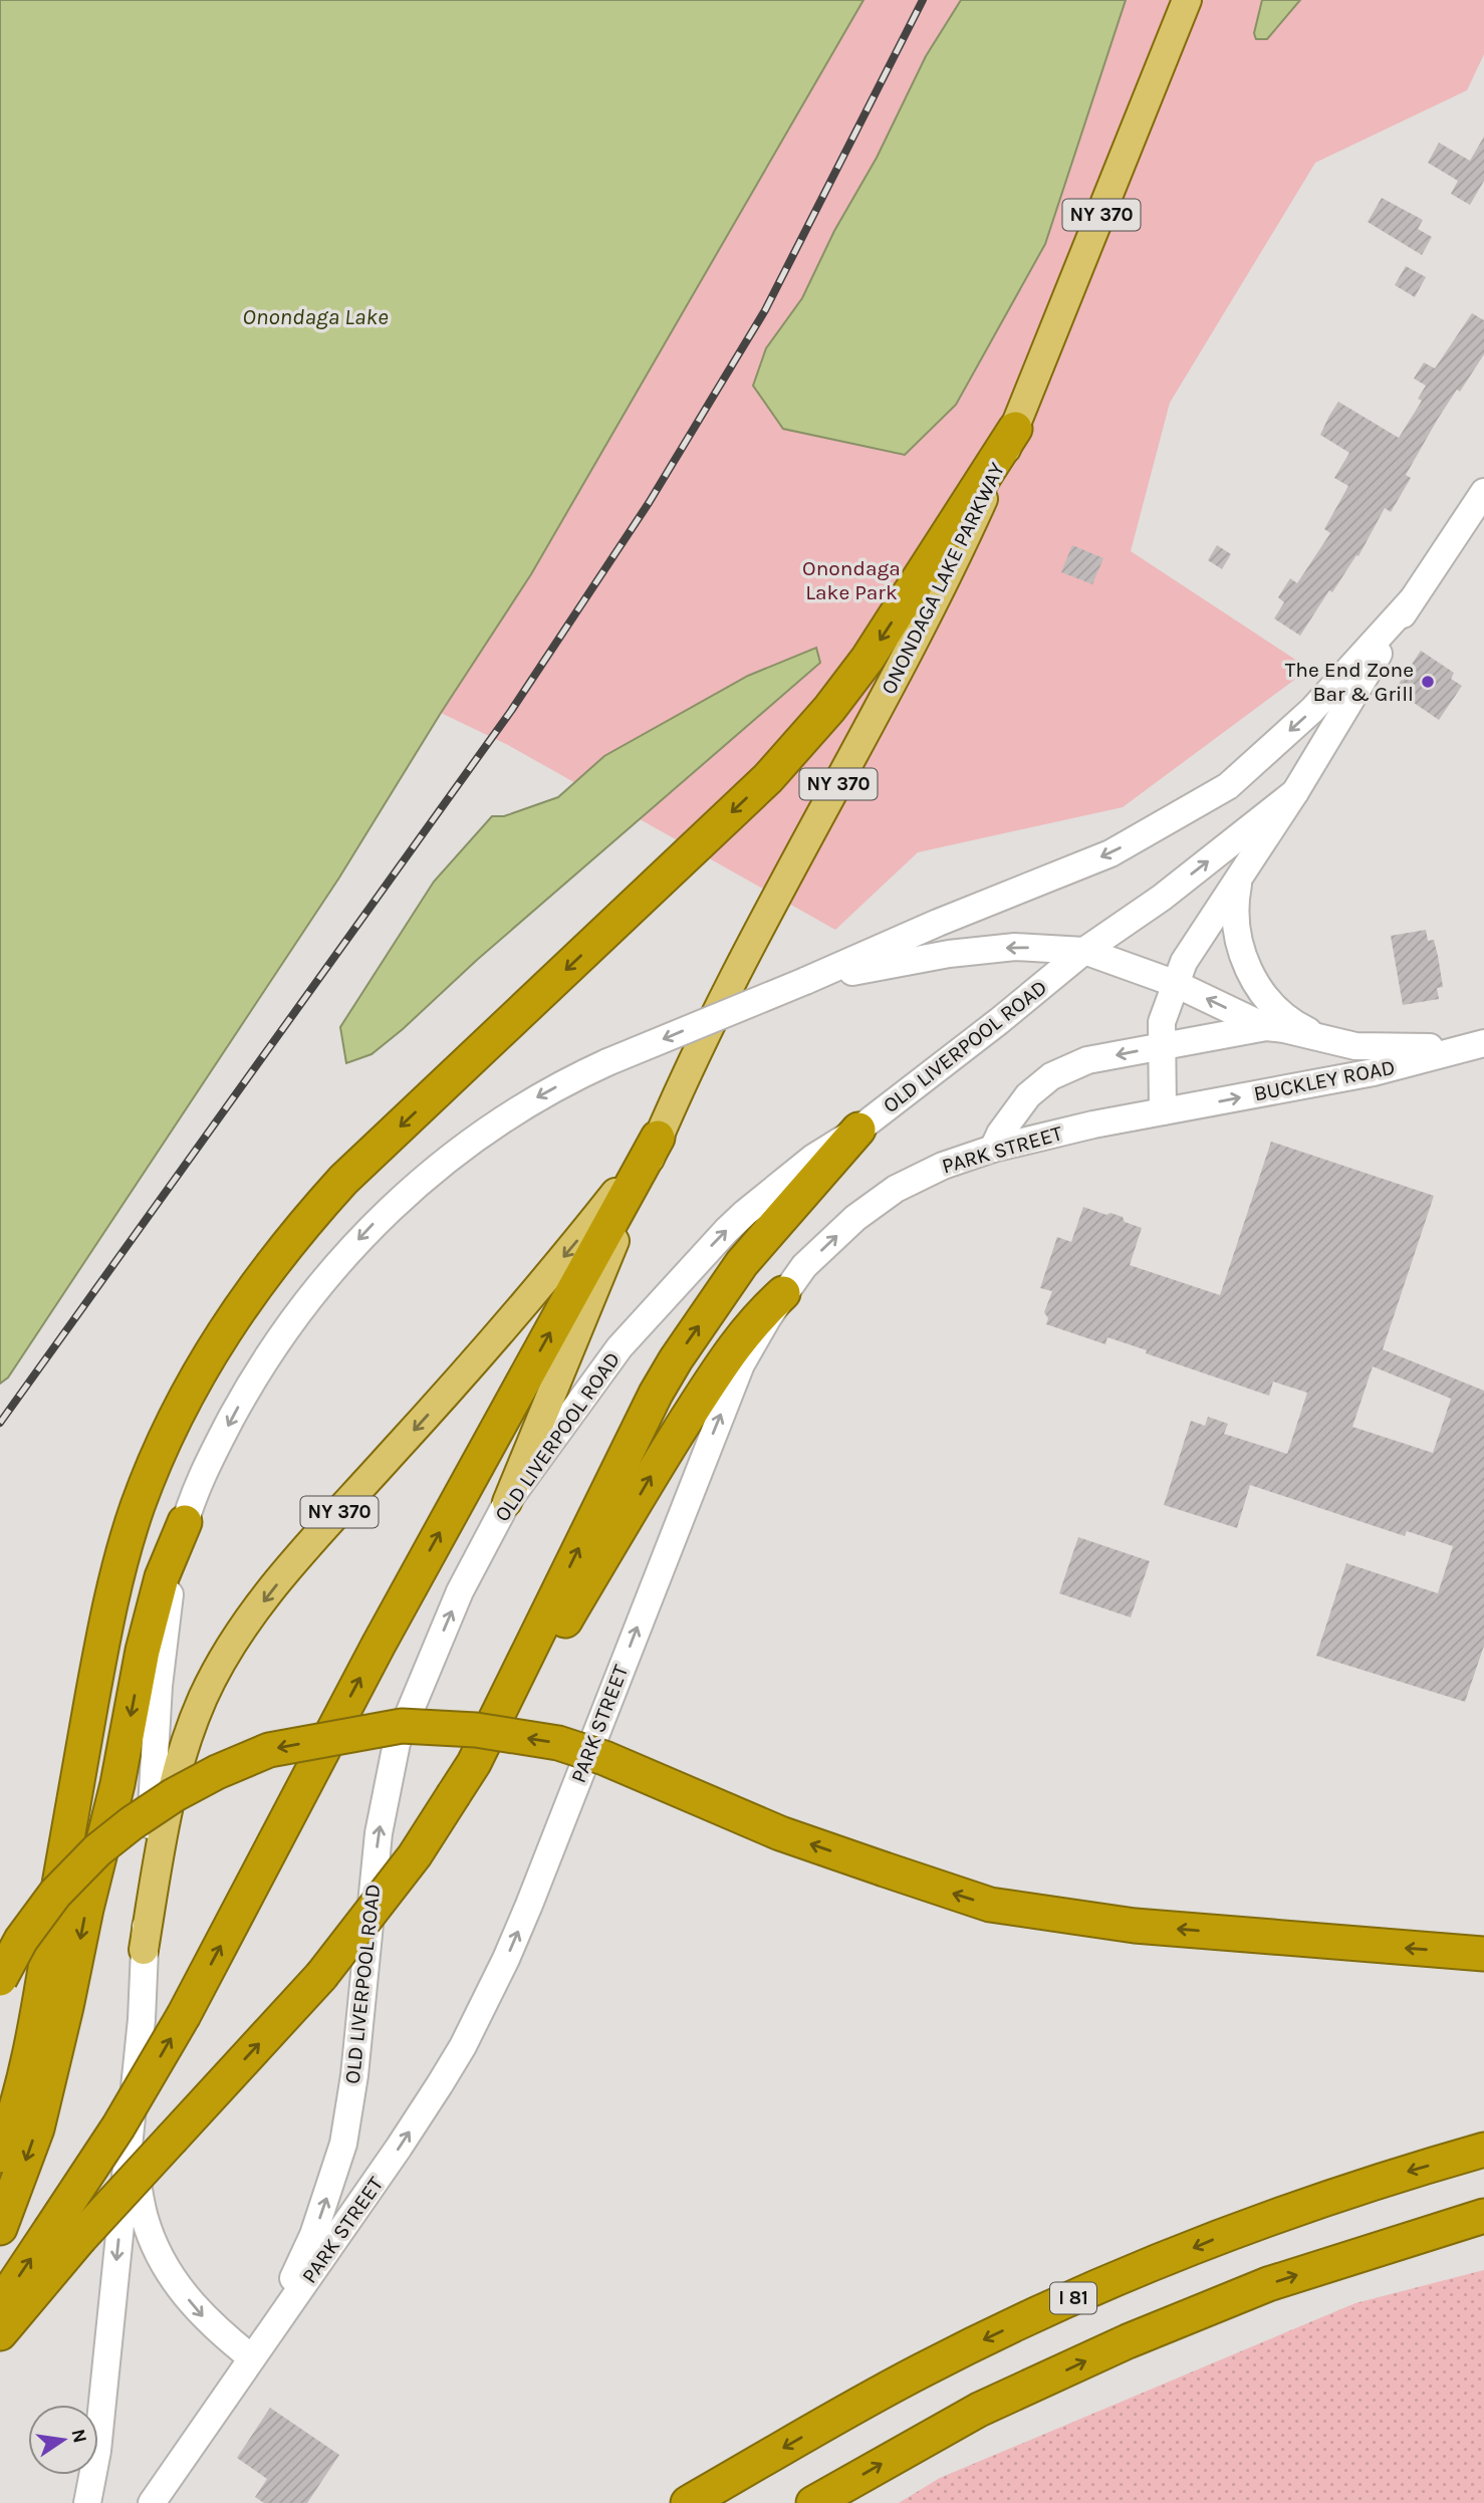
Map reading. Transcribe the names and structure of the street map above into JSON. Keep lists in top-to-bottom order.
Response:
{
  "streets": {
    "highway": ["I 81"],
    "main road": [
      "NY 370",
      "ONONDAGA LAKE PARKWAY",
      "OLD LIVERPOOL ROAD",
      "BUCKLEY ROAD",
      "PARK STREET"
    ]
  },
  "crossings": [
    ["NY 370", "ONONDAGA LAKE PARKWAY"],
    ["NY 370", "OLD LIVERPOOL ROAD"],
    ["NY 370", "PARK STREET"],
    ["OLD LIVERPOOL ROAD", "BUCKLEY ROAD"],
    ["OLD LIVERPOOL ROAD", "PARK STREET"],
    ["BUCKLEY ROAD", "PARK STREET"]
  ],
  "water": ["Onondaga Lake"],
  "parks": ["Onondaga Lake Park"],
  "places": ["The End Zone Bar & Grill"],
  "north": "right"
}
